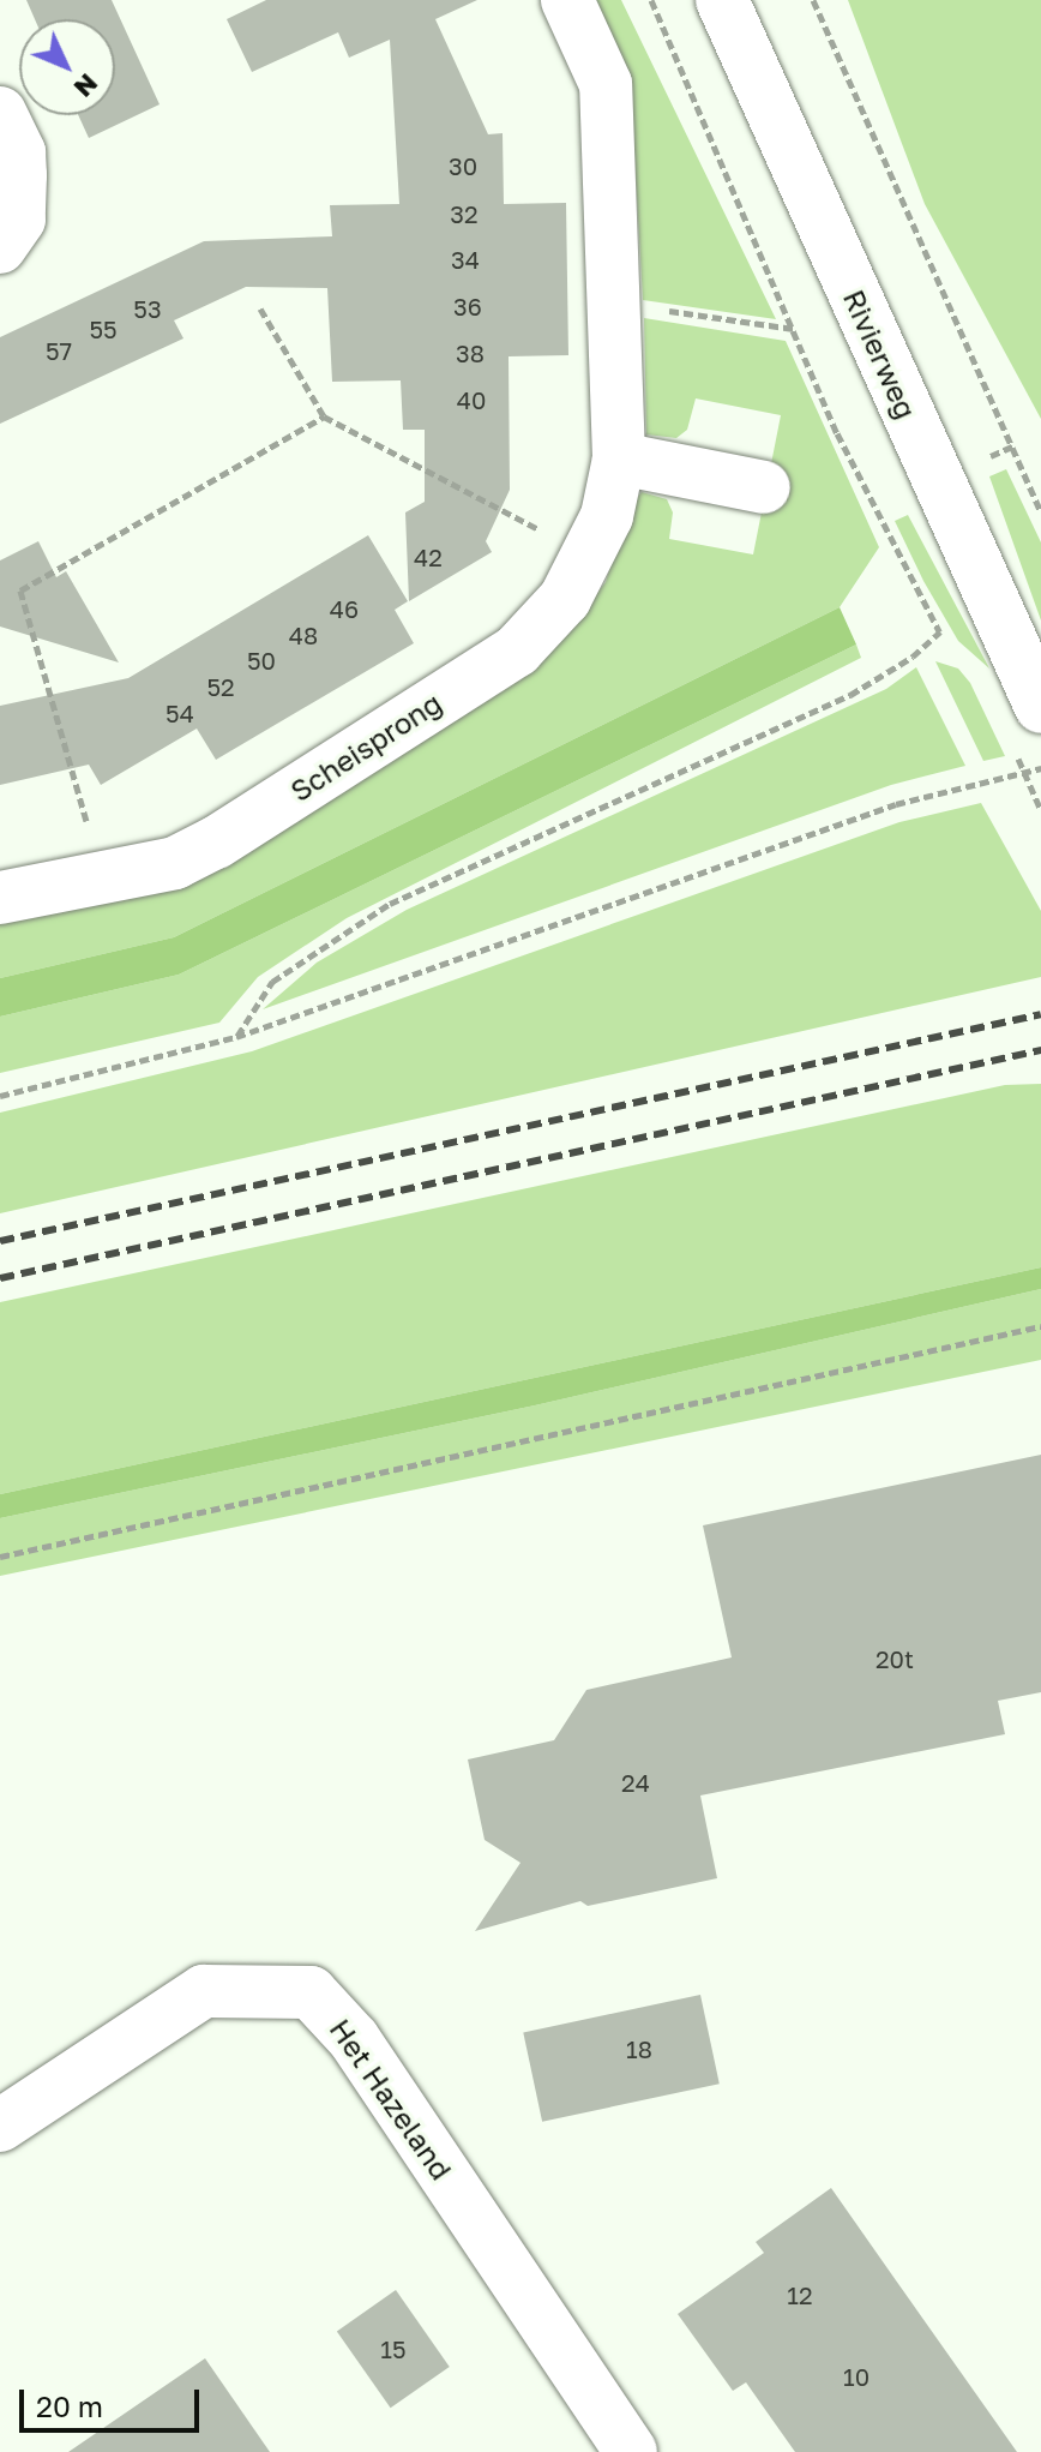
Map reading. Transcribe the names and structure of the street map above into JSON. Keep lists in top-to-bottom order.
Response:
{
  "streets": {
    "street": ["Rivierweg", "Scheisprong", "Het Hazeland"]
  },
  "house_numbers": [
    "30",
    "32",
    "34",
    "36",
    "53",
    "55",
    "57",
    "38",
    "40",
    "42",
    "46",
    "48",
    "50",
    "52",
    "54",
    "20t",
    "24",
    "18",
    "12",
    "15",
    "10"
  ],
  "scale_bar": "20 m",
  "north": "bottom right"
}
